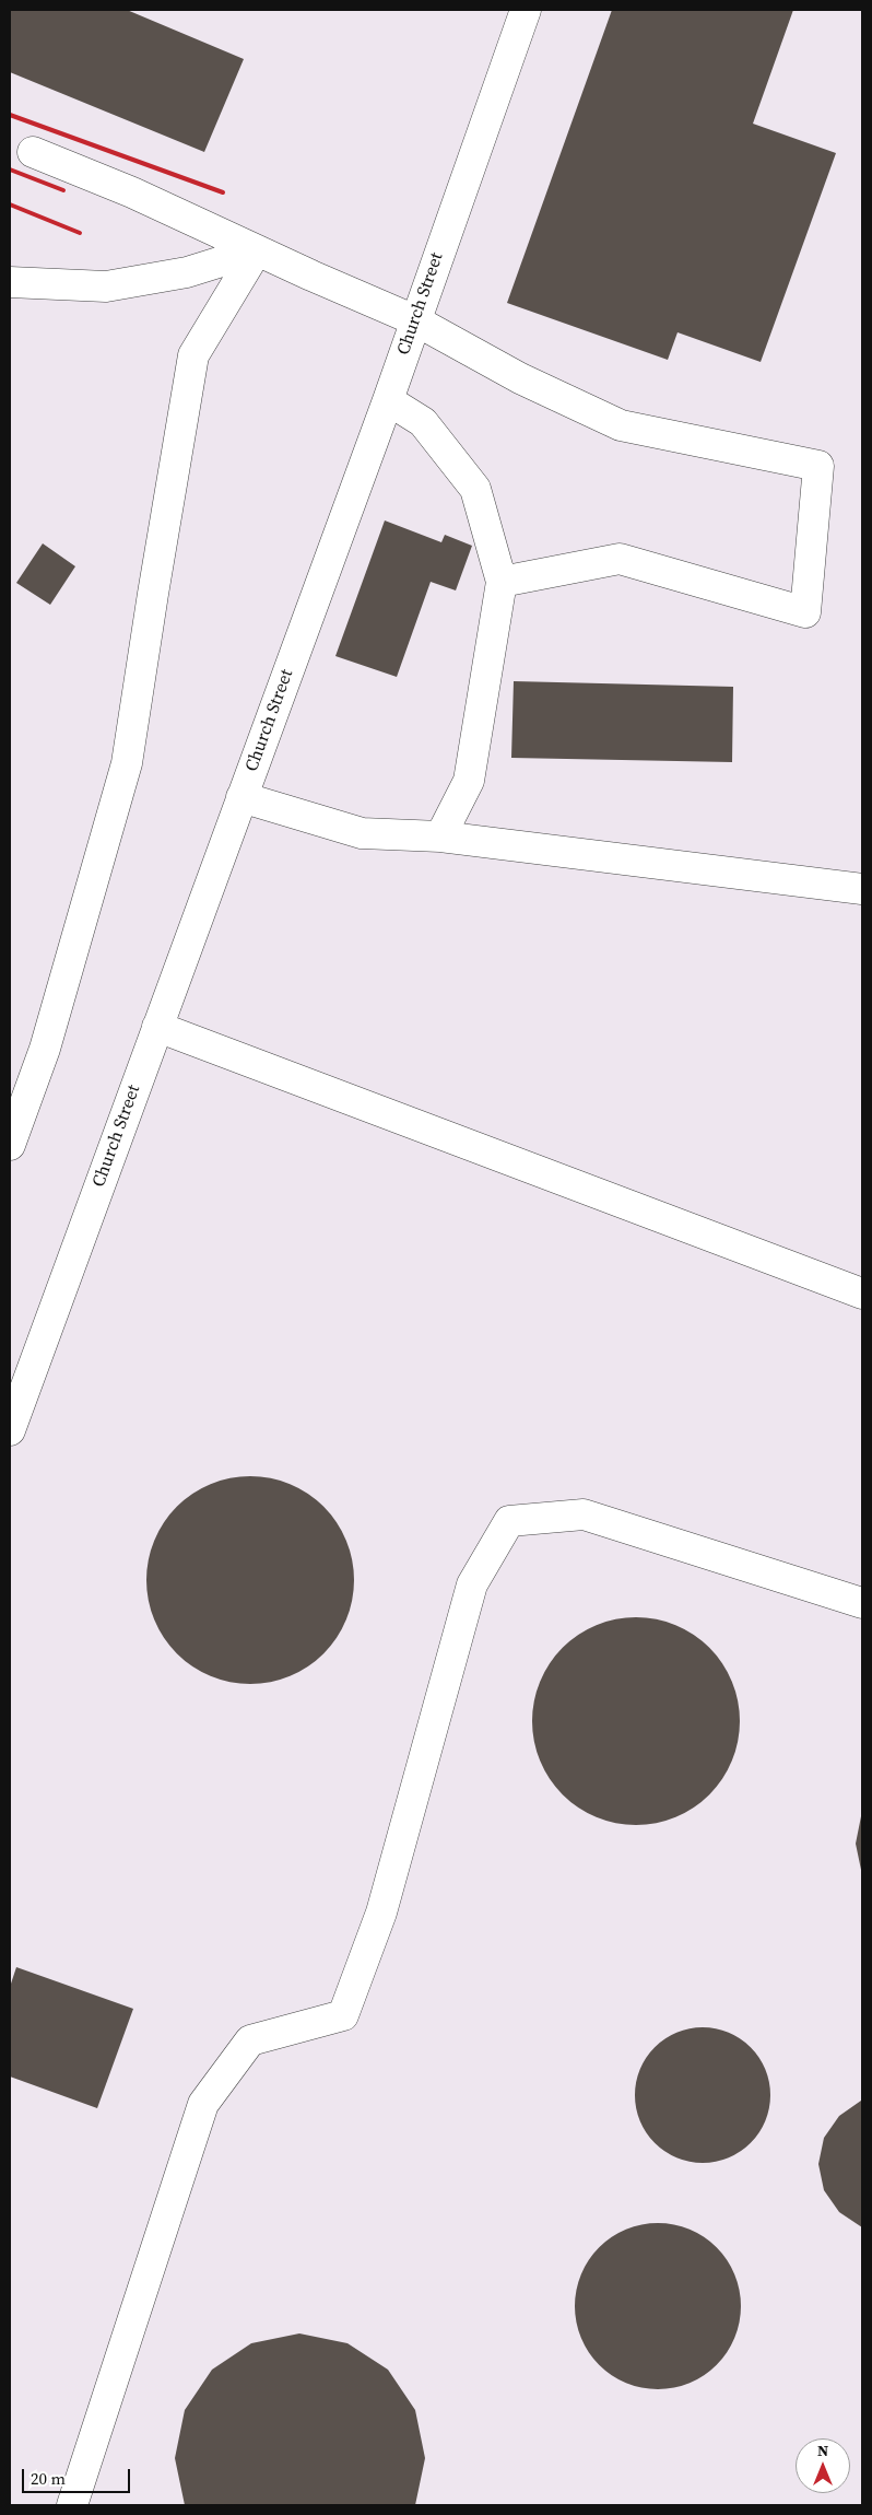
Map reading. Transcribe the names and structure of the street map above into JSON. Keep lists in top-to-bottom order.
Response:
{
  "streets": {
    "street": ["Church Street"]
  },
  "scale_bar": "20 m",
  "north": "top"
}
